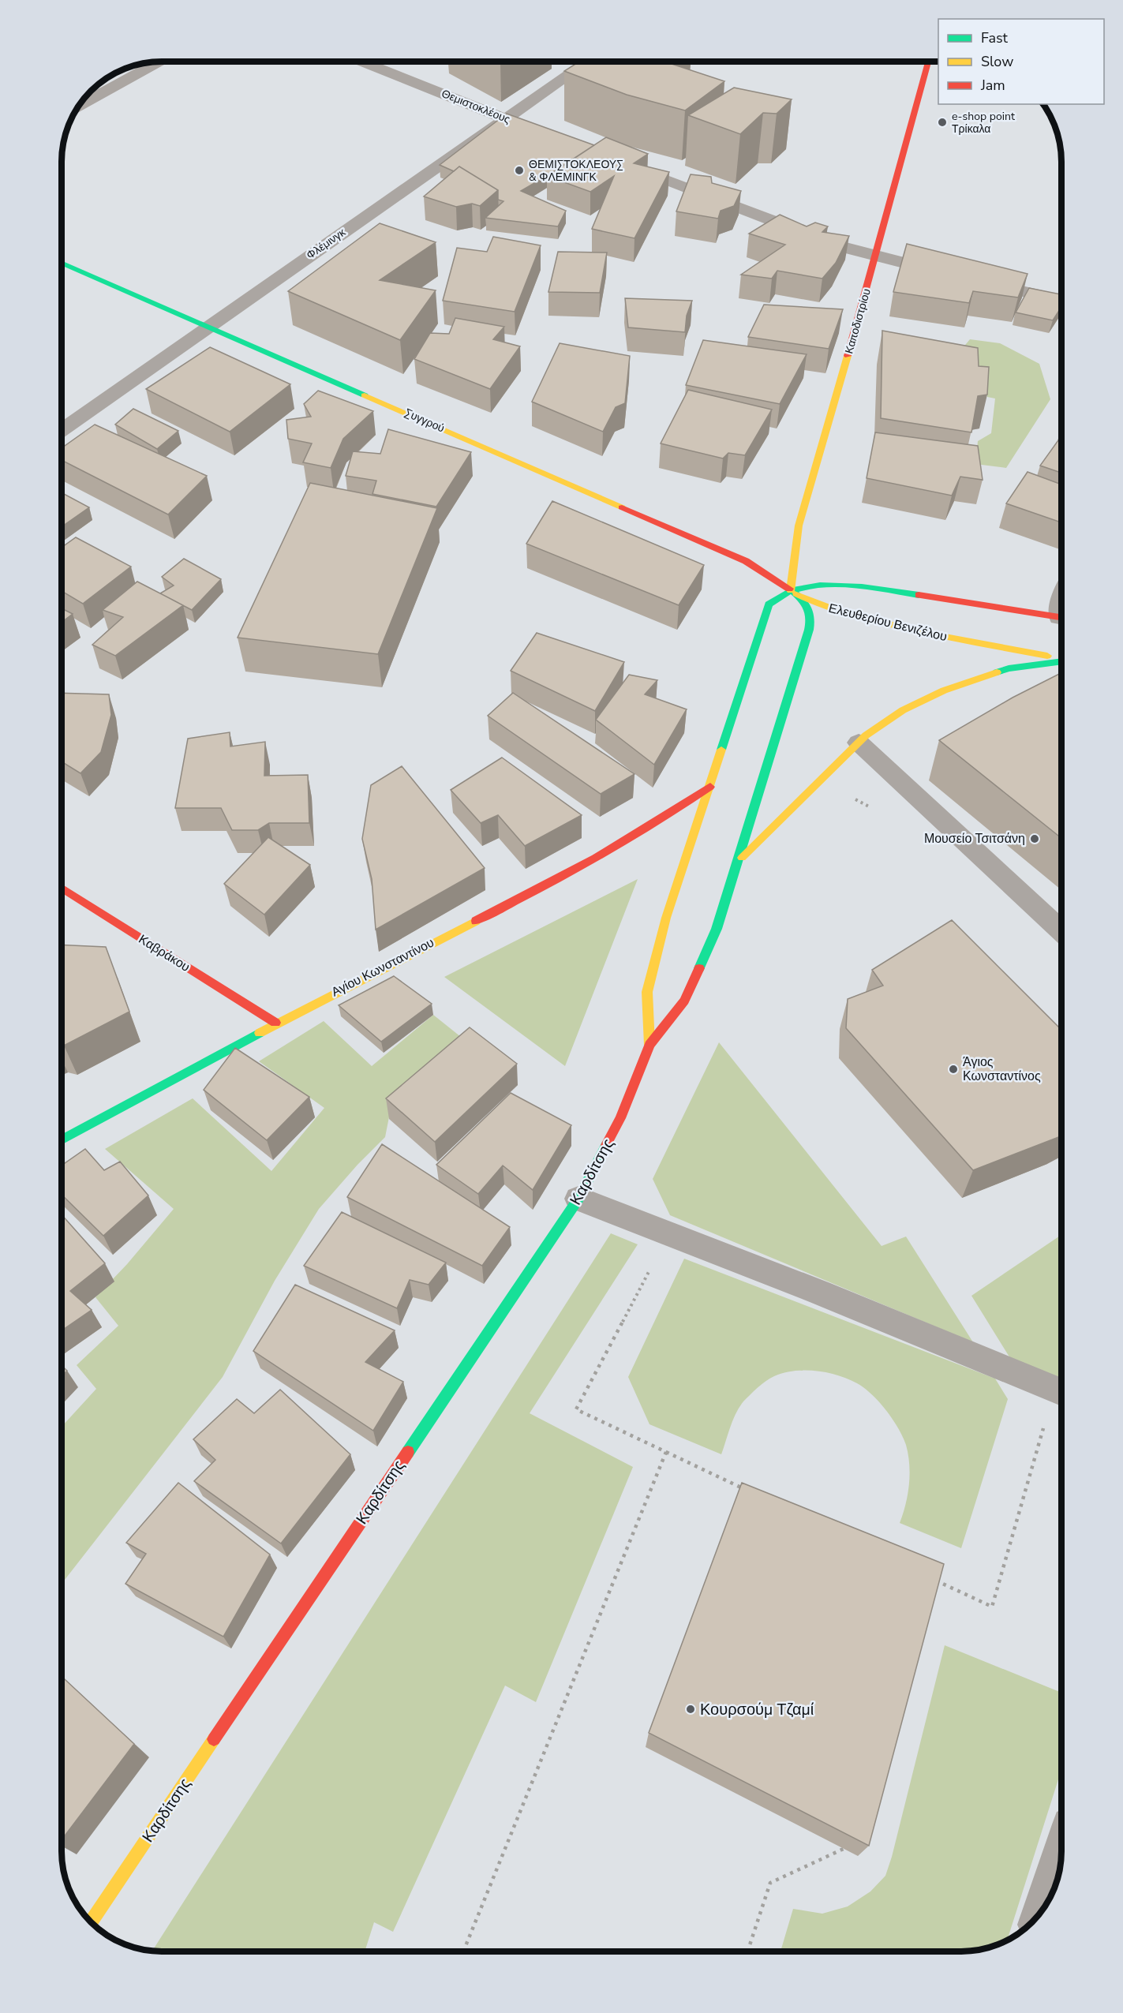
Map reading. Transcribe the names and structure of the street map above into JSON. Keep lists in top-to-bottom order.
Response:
{
  "streets": {
    "main road": [
      "Καποδιστρίου",
      "Συγγρού",
      "Ελευθερίου Βενιζέλου",
      "Καβράκου",
      "Αγίου Κωνσταντίνου",
      "Καρδίτσης"
    ],
    "street": ["Θεμιστοκλέους", "Φλέμινγκ"]
  },
  "crossings": [
    ["Θεμιστοκλέους", "Φλέμινγκ"],
    ["Φλέμινγκ", "Συγγρού"],
    ["Καποδιστρίου", "Συγγρού"],
    ["Καποδιστρίου", "Ελευθερίου Βενιζέλου"],
    ["Συγγρού", "Ελευθερίου Βενιζέλου"],
    ["Καβράκου", "Αγίου Κωνσταντίνου"]
  ],
  "places": [
    "e-shop point Τρίκαλα",
    "ΘΕΜΙΣΤΟΚΛΕΟΥΣ & ΦΛΕΜΙΝΓΚ",
    "Μουσείο Τσιτσάνη",
    "Άγιος Κωνσταντίνος",
    "Κουρσούμ Τζαμί"
  ],
  "legend": ["Fast", "Slow", "Jam"]
}
